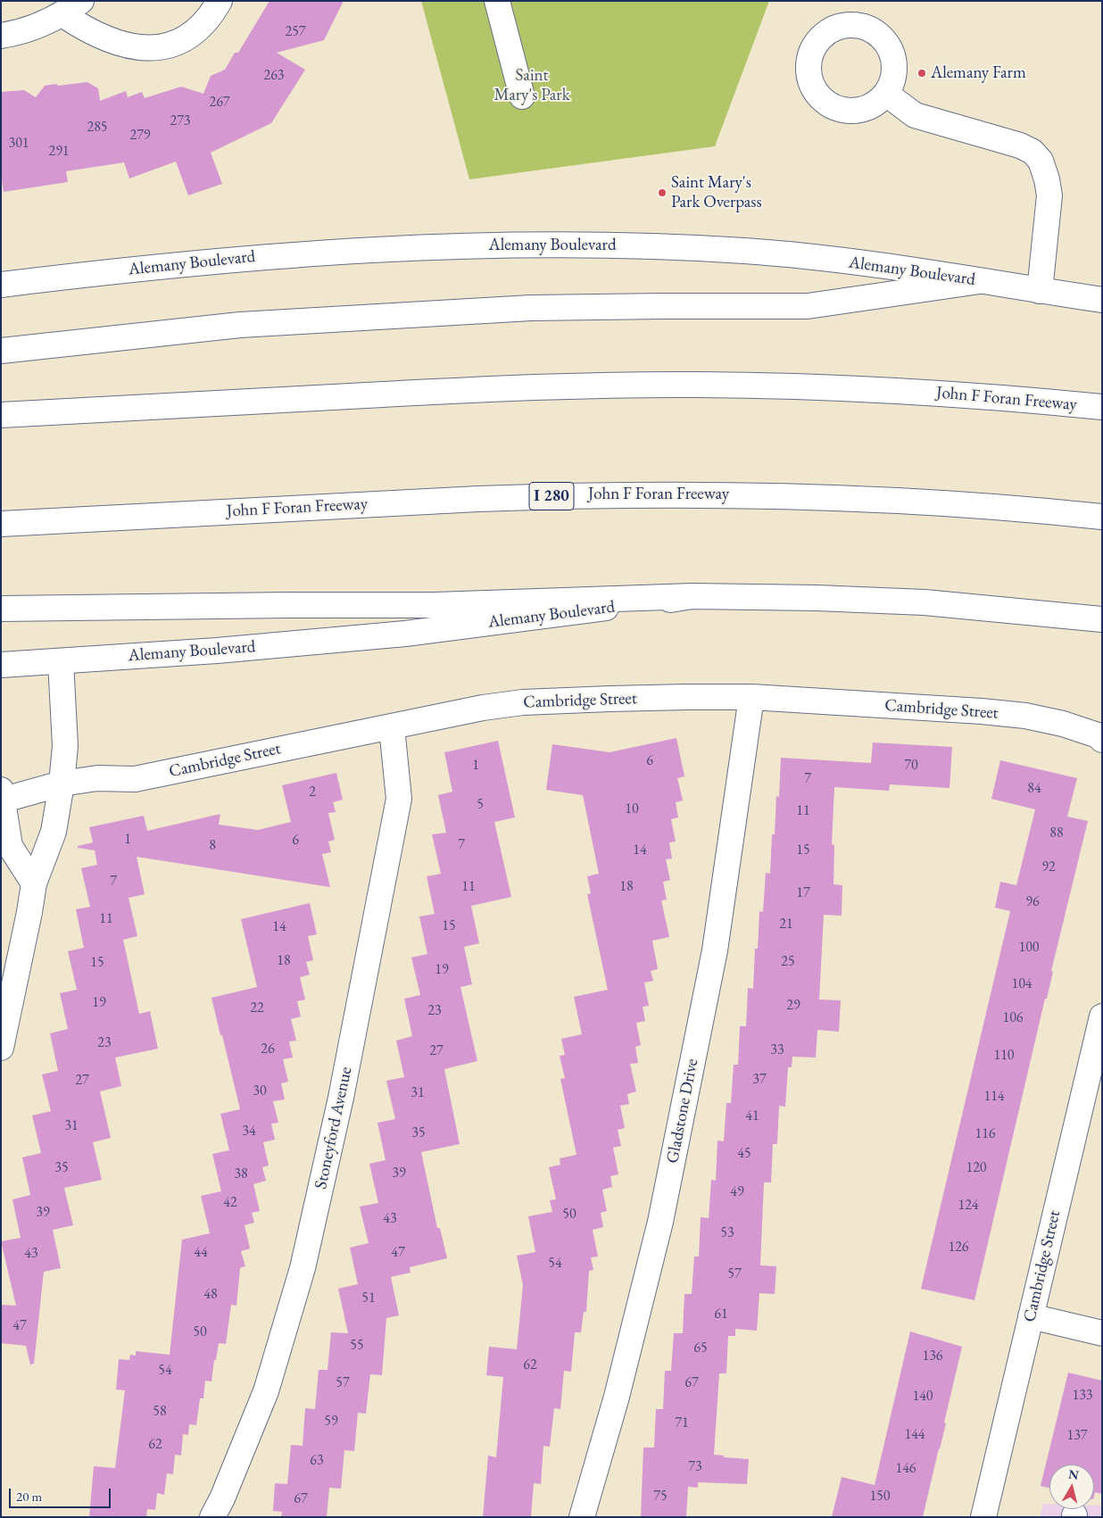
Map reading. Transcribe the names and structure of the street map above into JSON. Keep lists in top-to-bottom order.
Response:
{
  "streets": {
    "main road": [
      "Alemany Boulevard",
      "John F Foran Freeway",
      "I 280",
      "Cambridge Street",
      "Gladstone Drive",
      "Stoneyford Avenue"
    ]
  },
  "crossings": [
    ["Cambridge Street", "Gladstone Drive"],
    ["Cambridge Street", "Stoneyford Avenue"]
  ],
  "parks": ["Saint Mary's Park"],
  "places": ["Alemany Farm", "Saint Mary's Park Overpass"],
  "house_numbers": [
    "257",
    "263",
    "267",
    "273",
    "285",
    "279",
    "301",
    "291",
    "6",
    "1",
    "70",
    "7",
    "84",
    "2",
    "5",
    "10",
    "11",
    "88",
    "1",
    "6",
    "7",
    "8",
    "14",
    "15",
    "92",
    "7",
    "11",
    "18",
    "17",
    "96",
    "11",
    "21",
    "15",
    "14",
    "100",
    "18",
    "25",
    "15",
    "19",
    "104",
    "19",
    "29",
    "22",
    "23",
    "106",
    "23",
    "26",
    "33",
    "27",
    "110",
    "37",
    "27",
    "30",
    "31",
    "114",
    "41",
    "31",
    "34",
    "35",
    "116",
    "45",
    "35",
    "120",
    "39",
    "38",
    "49",
    "42",
    "124",
    "39",
    "50",
    "43",
    "53",
    "126",
    "44",
    "47",
    "43",
    "54",
    "57",
    "48",
    "51",
    "61",
    "47",
    "50",
    "55",
    "65",
    "136",
    "62",
    "54",
    "57",
    "67",
    "133",
    "140",
    "58",
    "59",
    "71",
    "144",
    "137",
    "62",
    "63",
    "73",
    "146",
    "75",
    "150",
    "67"
  ],
  "scale_bar": "20 m",
  "north": "top"
}
